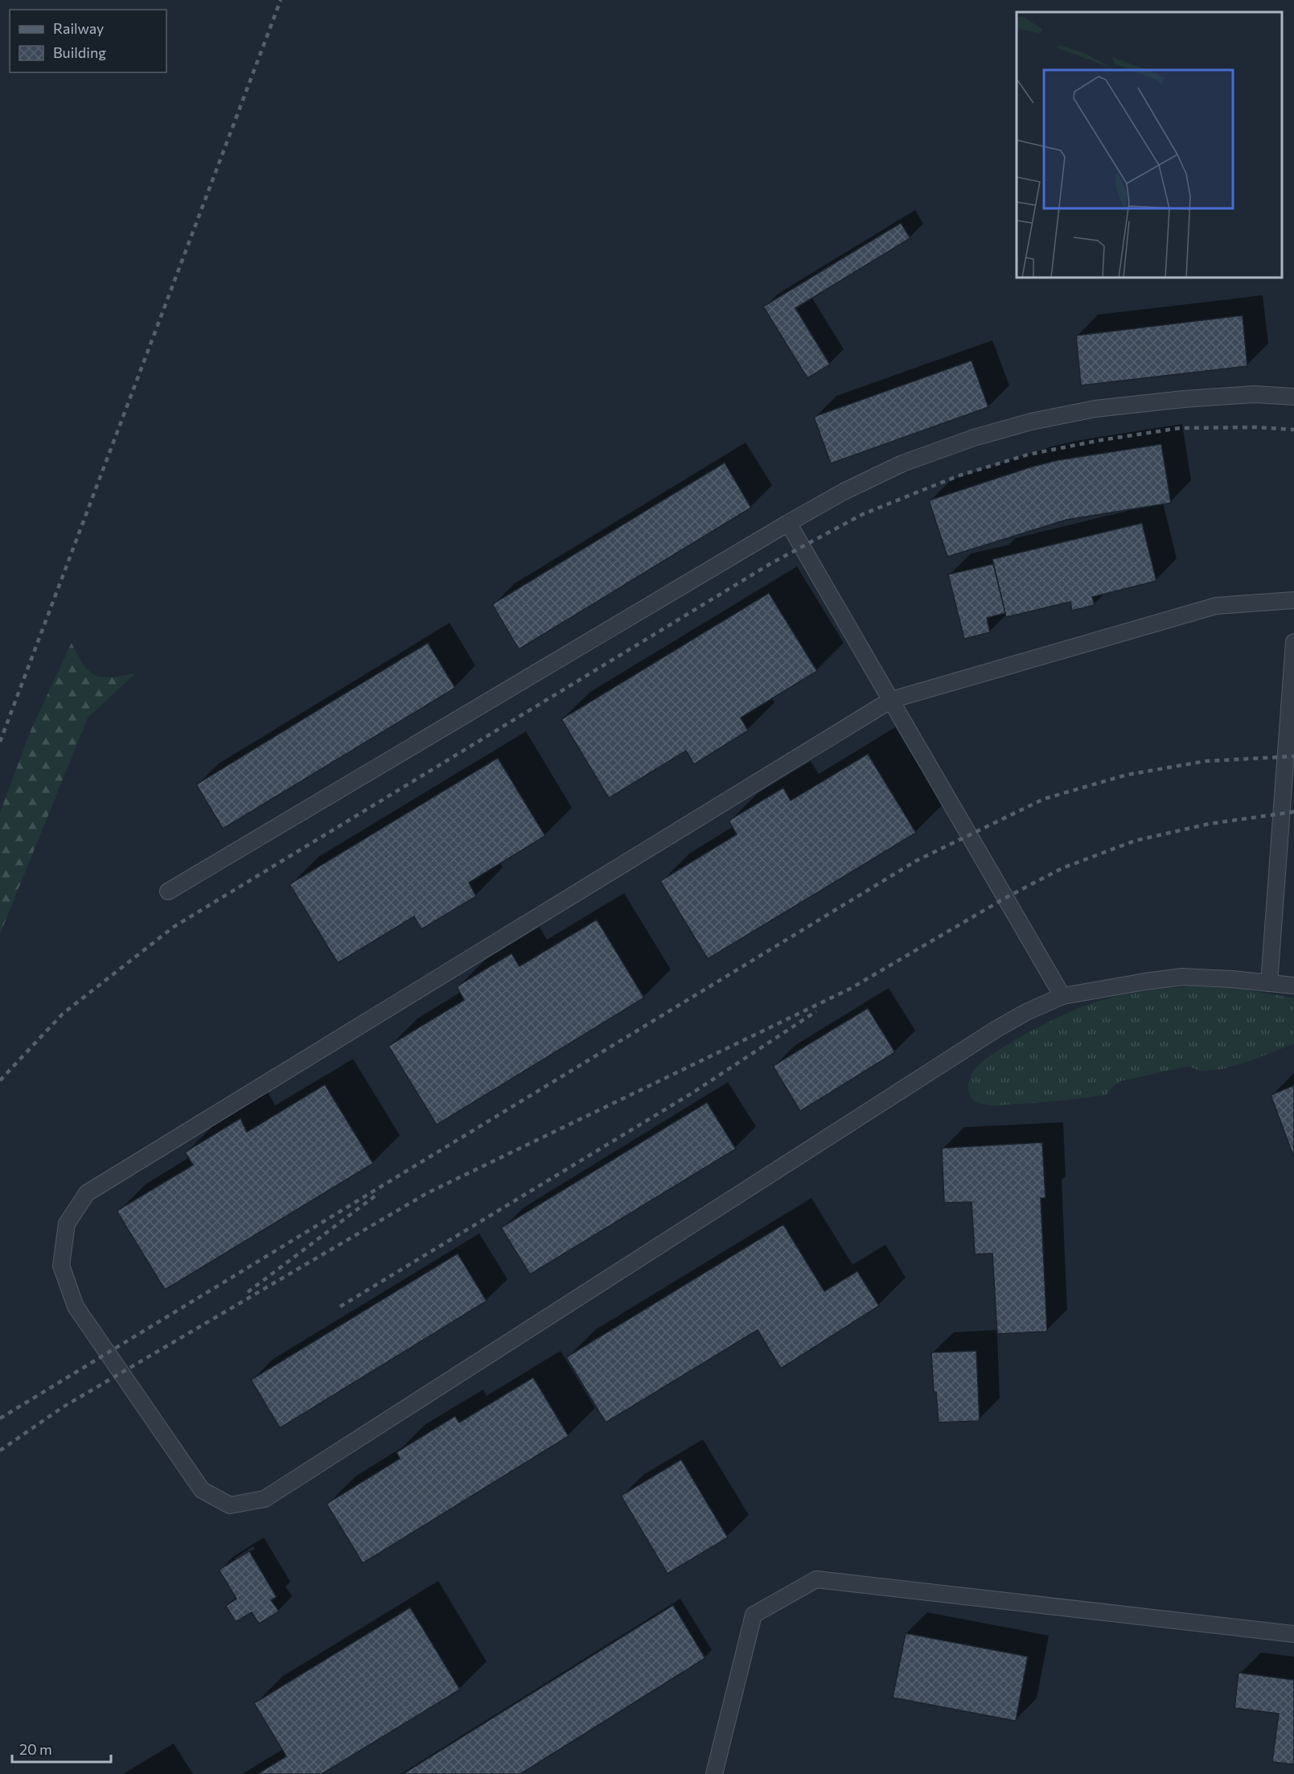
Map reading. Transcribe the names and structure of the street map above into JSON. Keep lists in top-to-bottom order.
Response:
{
  "legend": ["Railway", "Building"],
  "scale_bar": "20 m"
}
